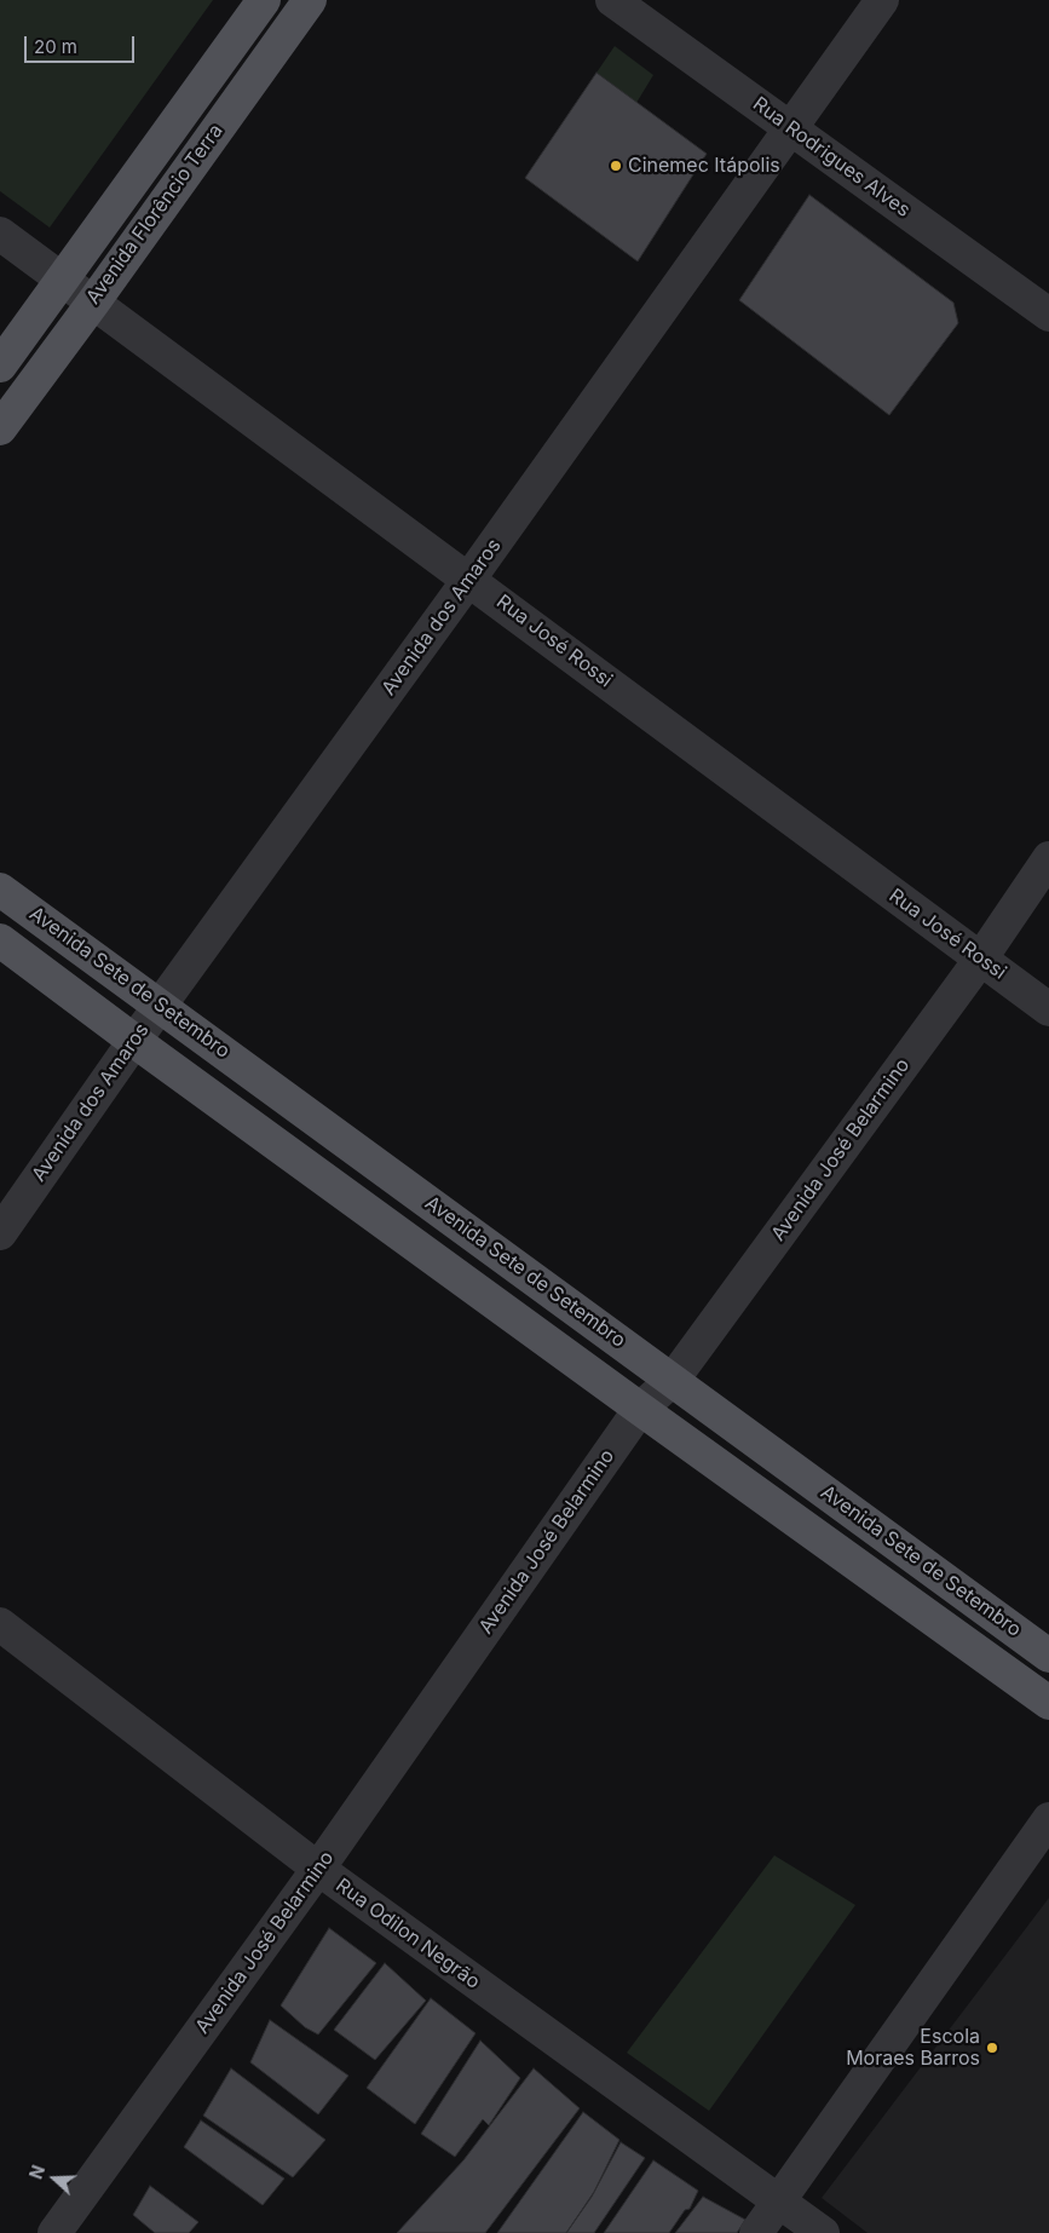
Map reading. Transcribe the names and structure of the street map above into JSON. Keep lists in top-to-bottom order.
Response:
{
  "streets": {
    "main road": ["Avenida Florêncio Terra", "Avenida Sete de Setembro"],
    "street": [
      "Rua Rodrigues Alves",
      "Avenida dos Amaros",
      "Rua José Rossi",
      "Avenida José Belarmino",
      "Rua Odilon Negrão"
    ]
  },
  "crossings": [
    ["Rua Rodrigues Alves", "Avenida dos Amaros"],
    ["Avenida Florêncio Terra", "Rua José Rossi"],
    ["Avenida dos Amaros", "Rua José Rossi"],
    ["Avenida dos Amaros", "Avenida Sete de Setembro"],
    ["Rua José Rossi", "Avenida José Belarmino"],
    ["Avenida Sete de Setembro", "Avenida José Belarmino"],
    ["Avenida José Belarmino", "Rua Odilon Negrão"]
  ],
  "places": ["Cinemec Itápolis", "Escola Moraes Barros"],
  "scale_bar": "20 m",
  "north": "left"
}
